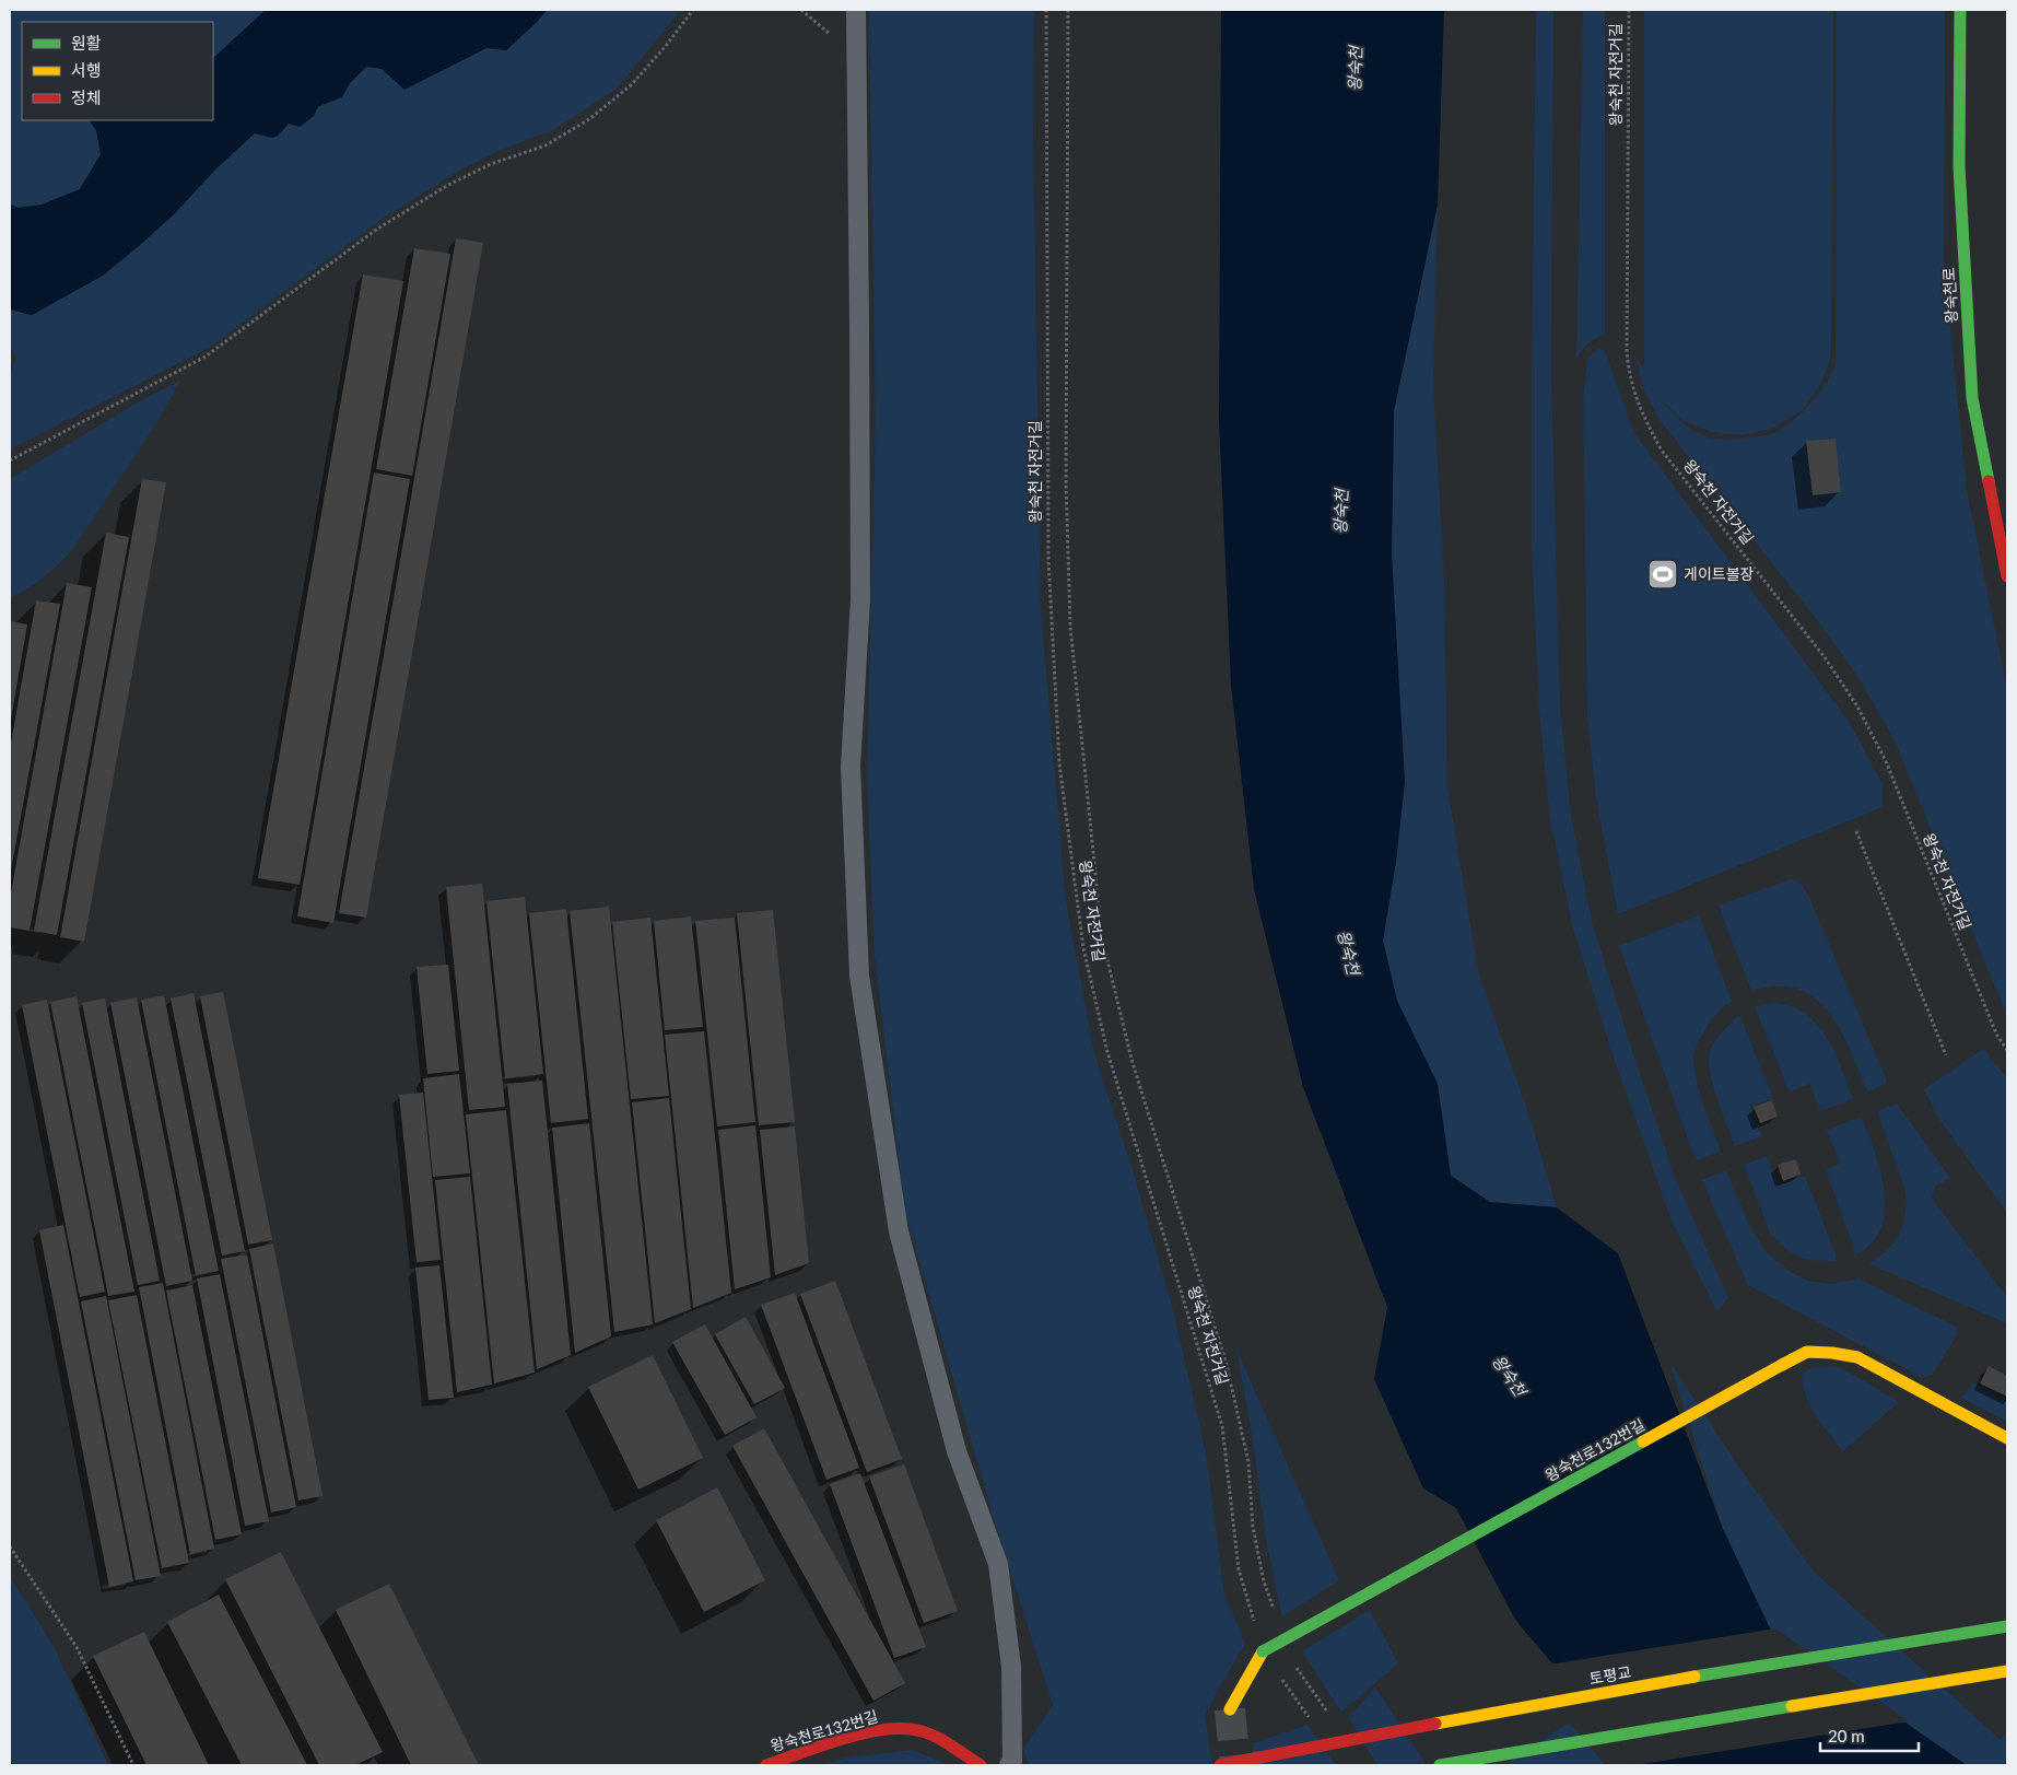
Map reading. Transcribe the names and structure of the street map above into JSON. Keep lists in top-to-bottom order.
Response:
{
  "streets": {
    "street": ["왕숙천로", "왕숙천로132번길", "토평교"],
    "path": ["왕숙천 자전거길"]
  },
  "crossings": [
    ["왕숙천 자전거길", "왕숙천로132번길"]
  ],
  "water": ["왕숙천"],
  "places": {
    "sports": ["게이트볼장"]
  },
  "legend": ["원활", "서행", "정체"],
  "scale_bar": "20 m"
}
